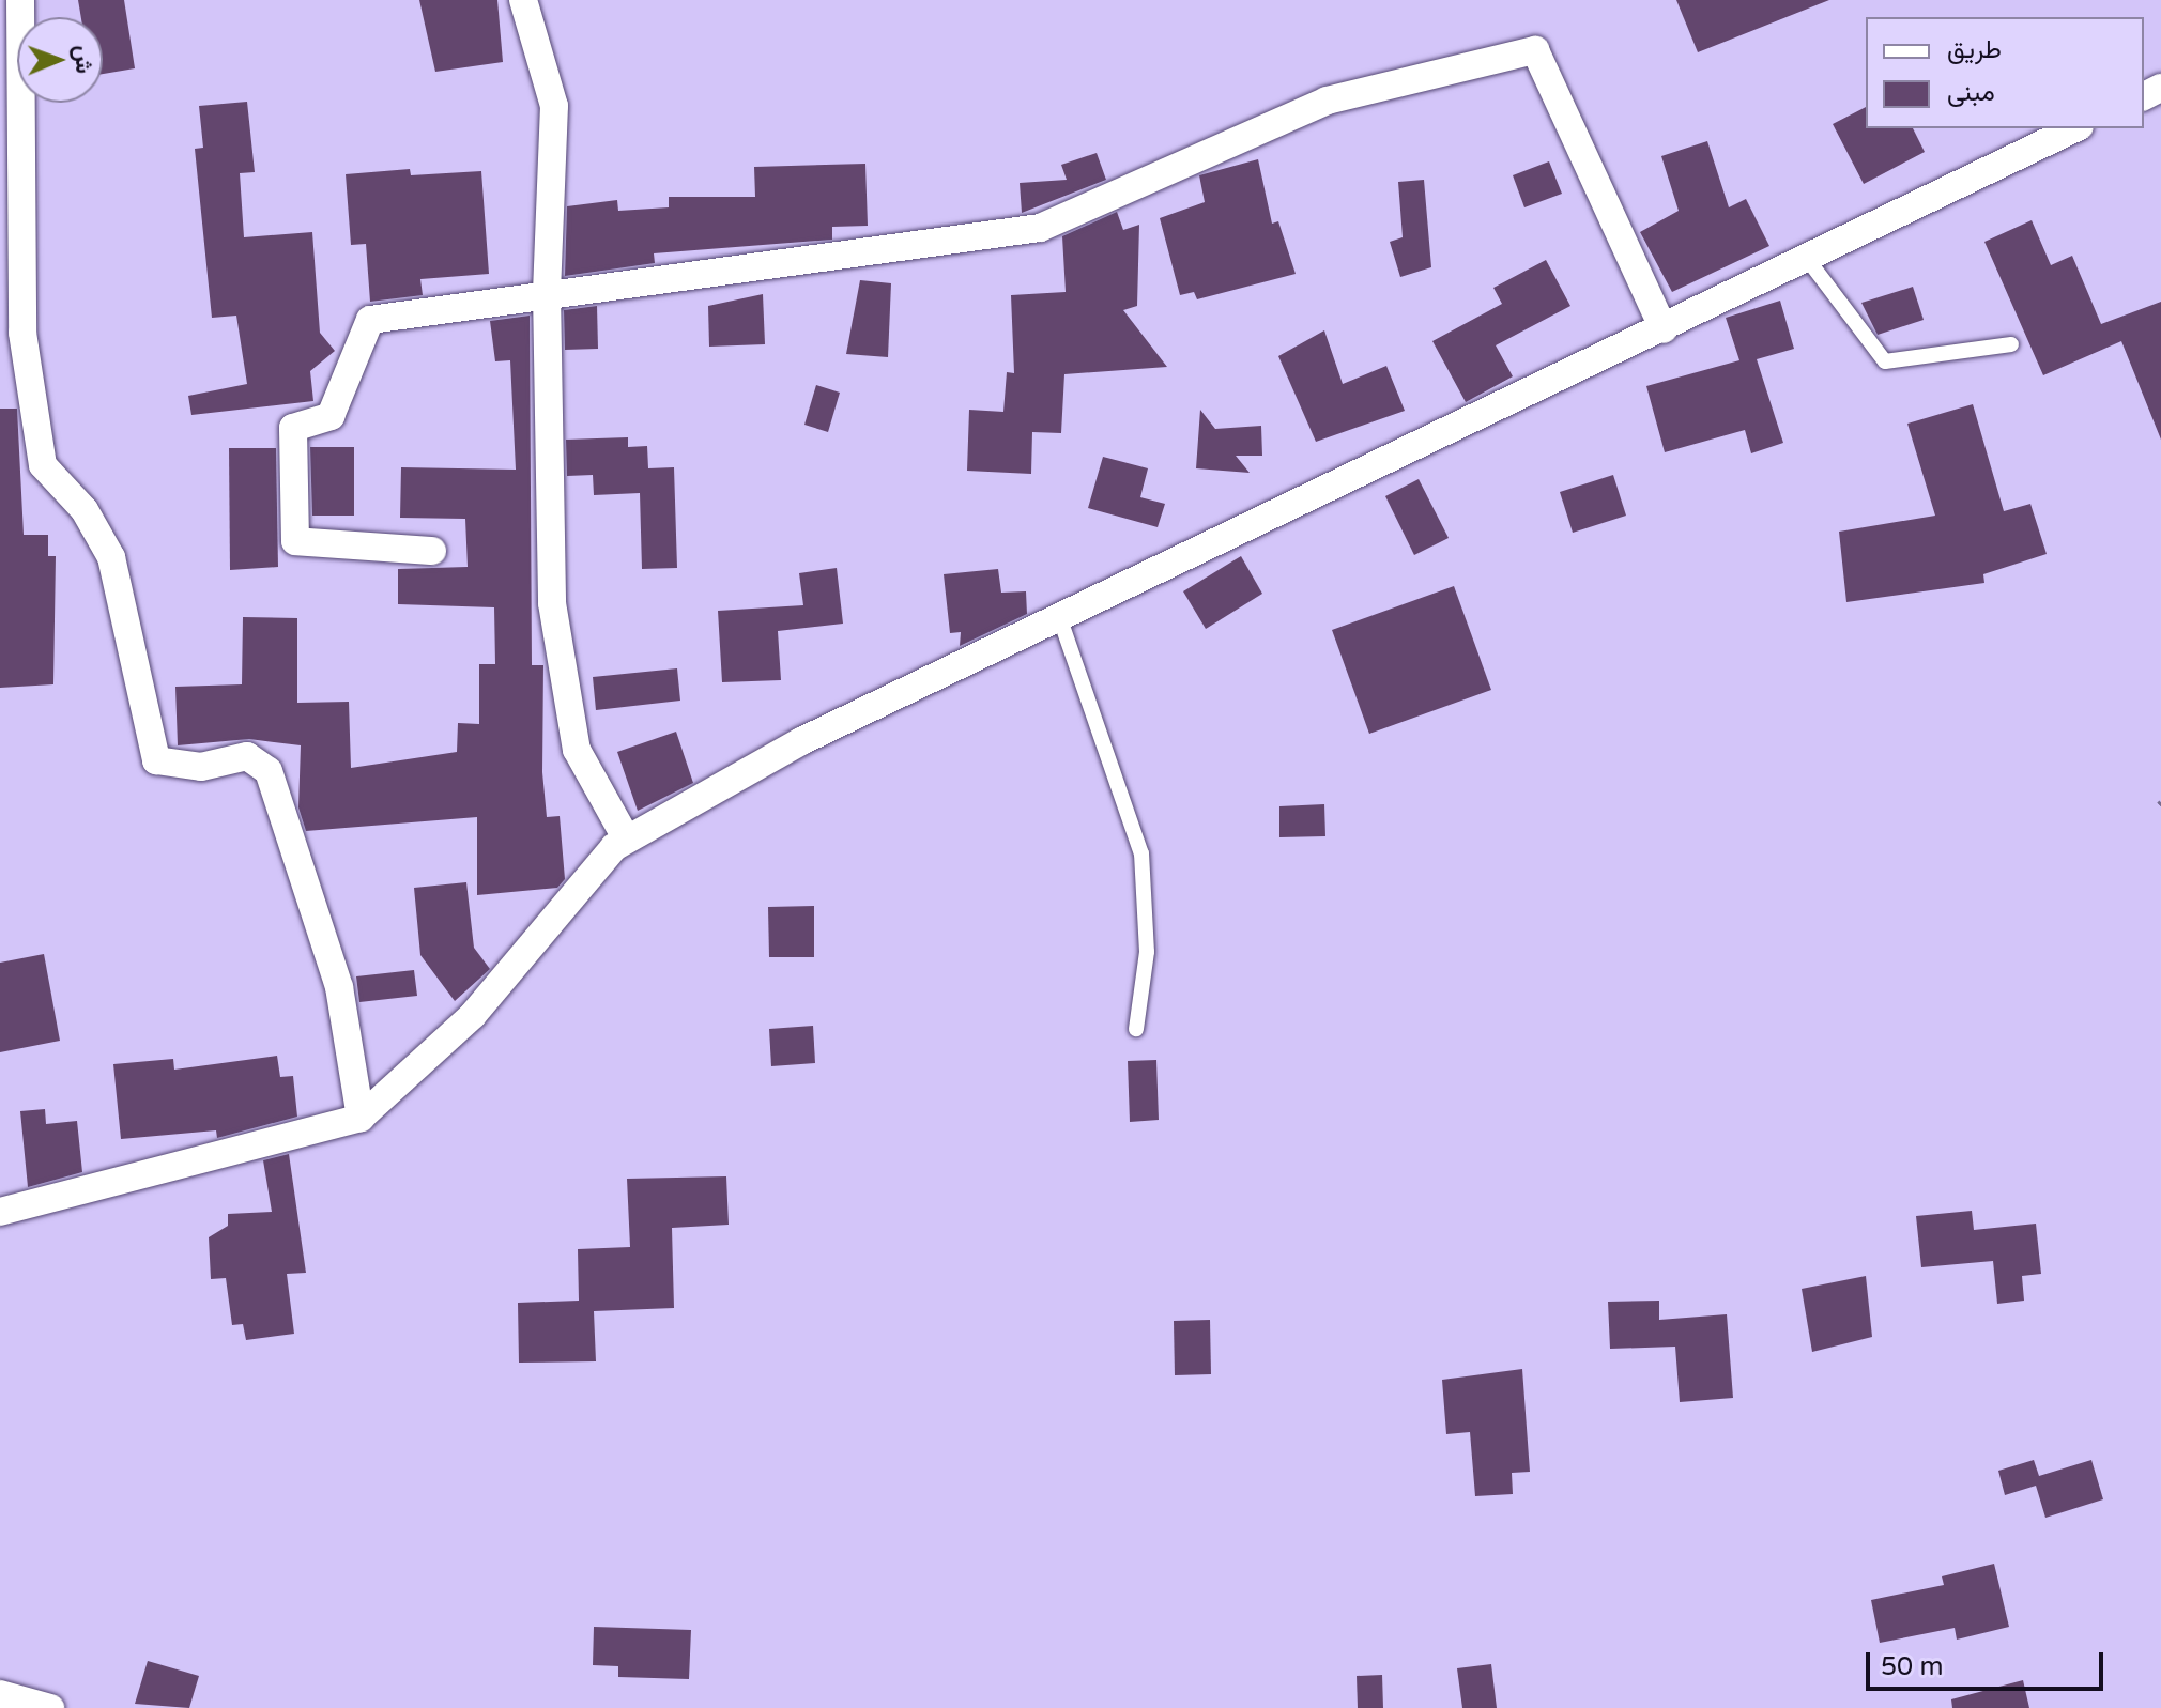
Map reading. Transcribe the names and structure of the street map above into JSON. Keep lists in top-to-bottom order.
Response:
{
  "legend": ["طريق", "مبنى"],
  "scale_bar": "50 m",
  "north": "right"
}
